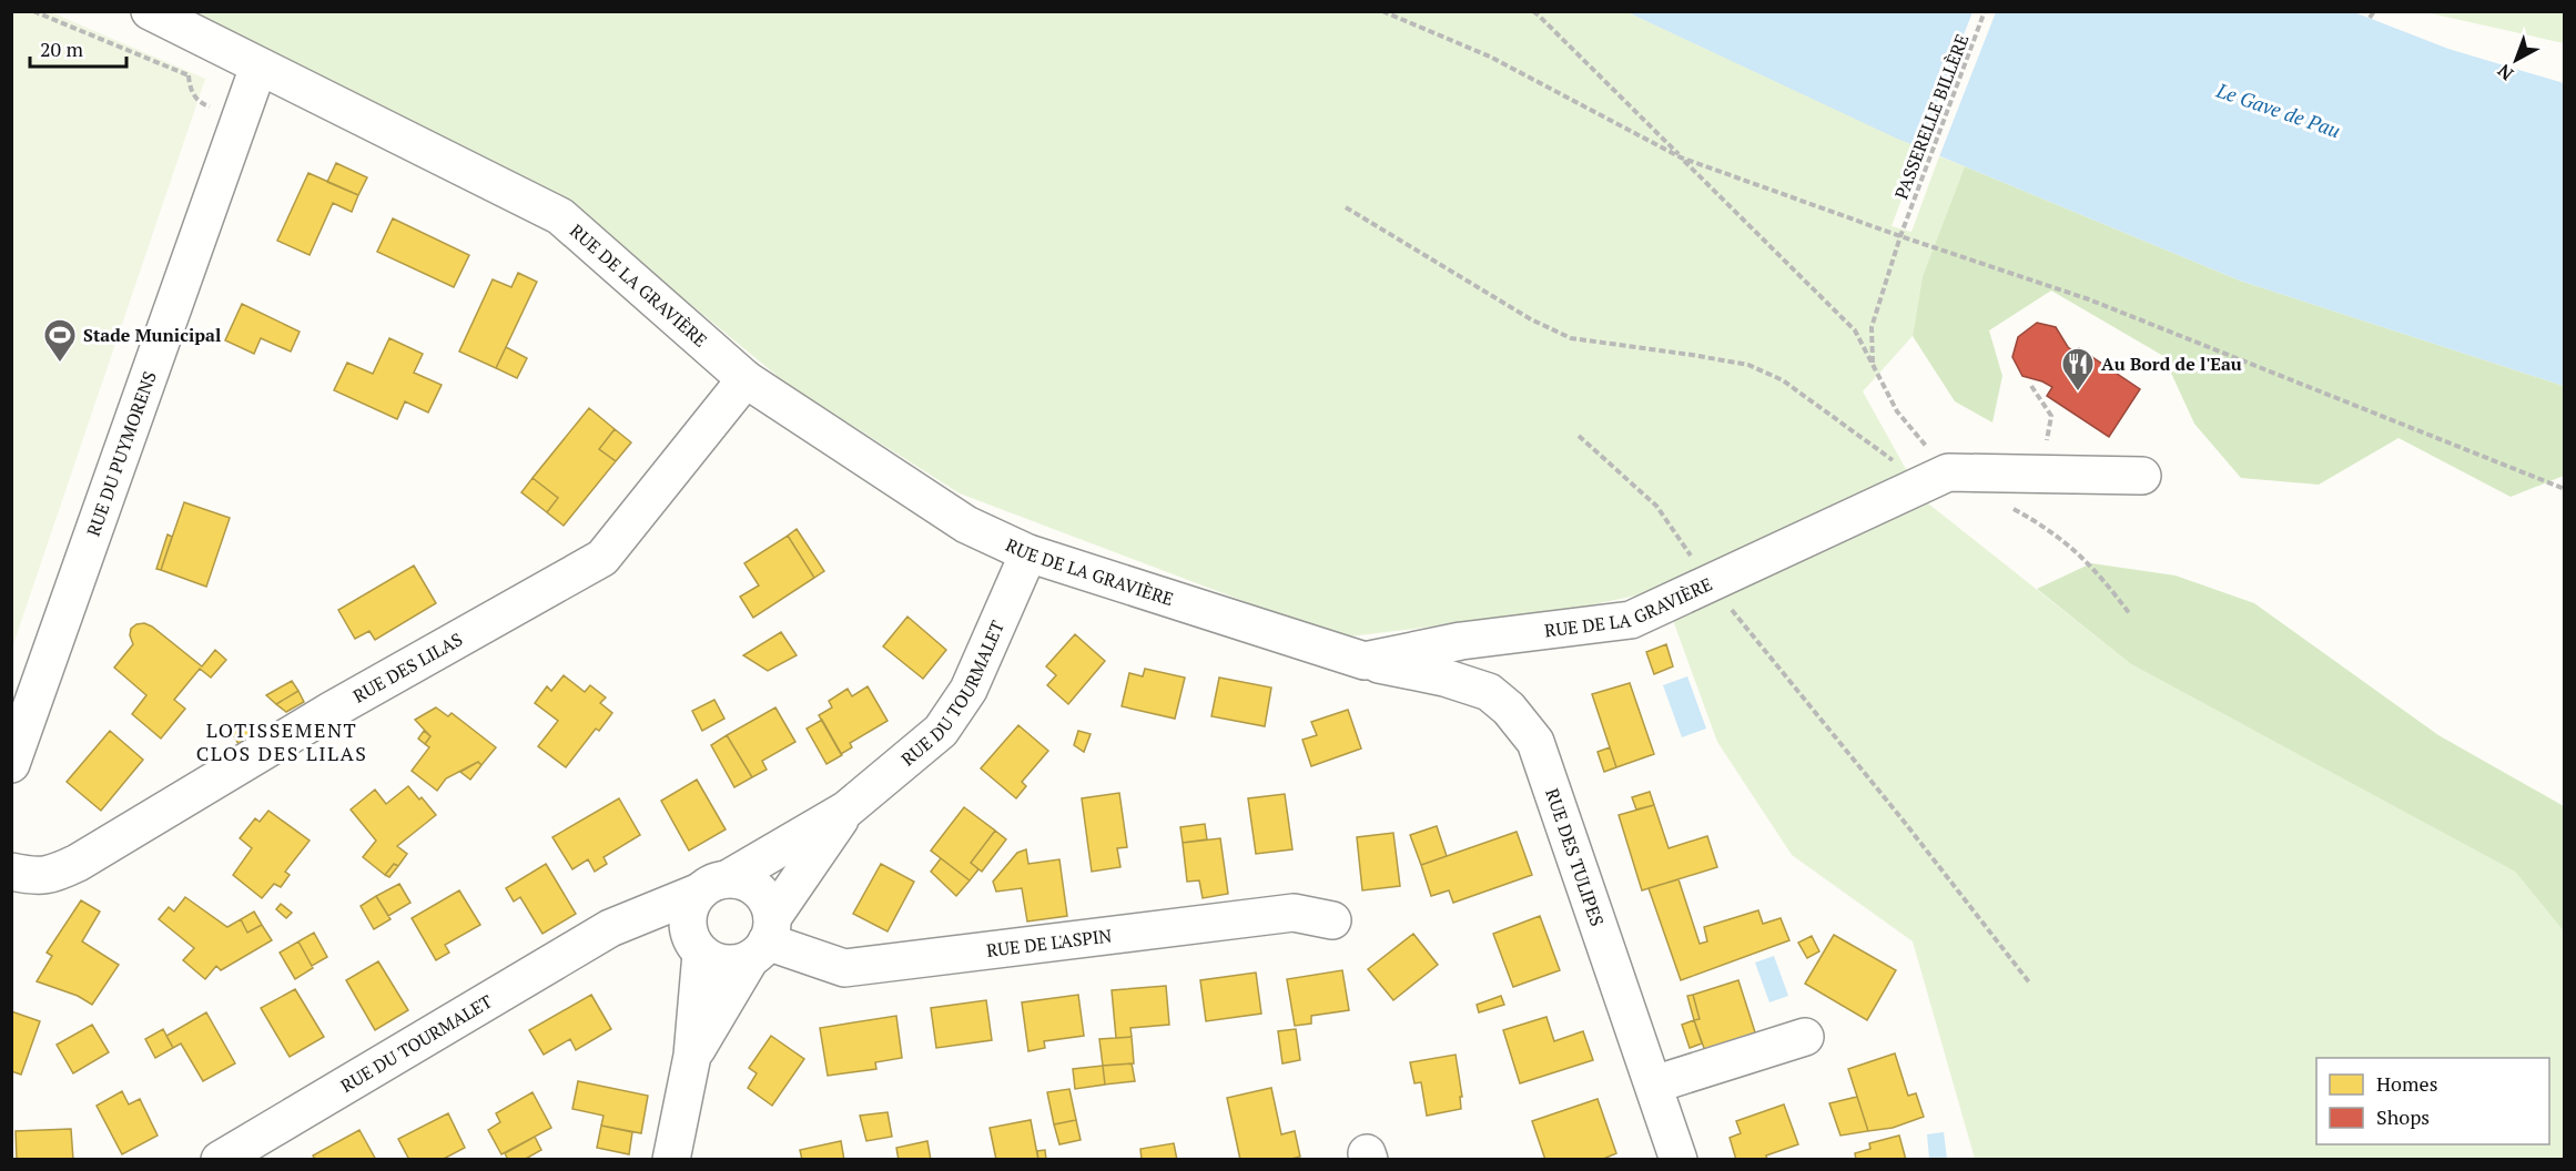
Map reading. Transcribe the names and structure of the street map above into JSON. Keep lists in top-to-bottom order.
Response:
{
  "streets": {
    "street": [
      "RUE DE LA GRAVIÈRE",
      "RUE DU PUYMORENS",
      "RUE DES LILAS",
      "RUE DU TOURMALET",
      "RUE DES TULIPES",
      "RUE DE L'ASPIN"
    ],
    "path": ["PASSERELLE BILLÈRE"]
  },
  "crossings": [
    ["RUE DE LA GRAVIÈRE", "RUE DU PUYMORENS"],
    ["RUE DE LA GRAVIÈRE", "RUE DES LILAS"],
    ["RUE DE LA GRAVIÈRE", "RUE DU TOURMALET"],
    ["RUE DE LA GRAVIÈRE", "RUE DES TULIPES"],
    ["RUE DU TOURMALET", "RUE DE L'ASPIN"]
  ],
  "districts": ["LOTISSEMENT CLOS DES LILAS"],
  "water": ["Le Gave de Pau"],
  "places": {
    "sports": ["Stade Municipal"],
    "restaurant": ["Au Bord de l'Eau"]
  },
  "legend": ["Homes", "Shops"],
  "scale_bar": "20 m",
  "north": "bottom left"
}
